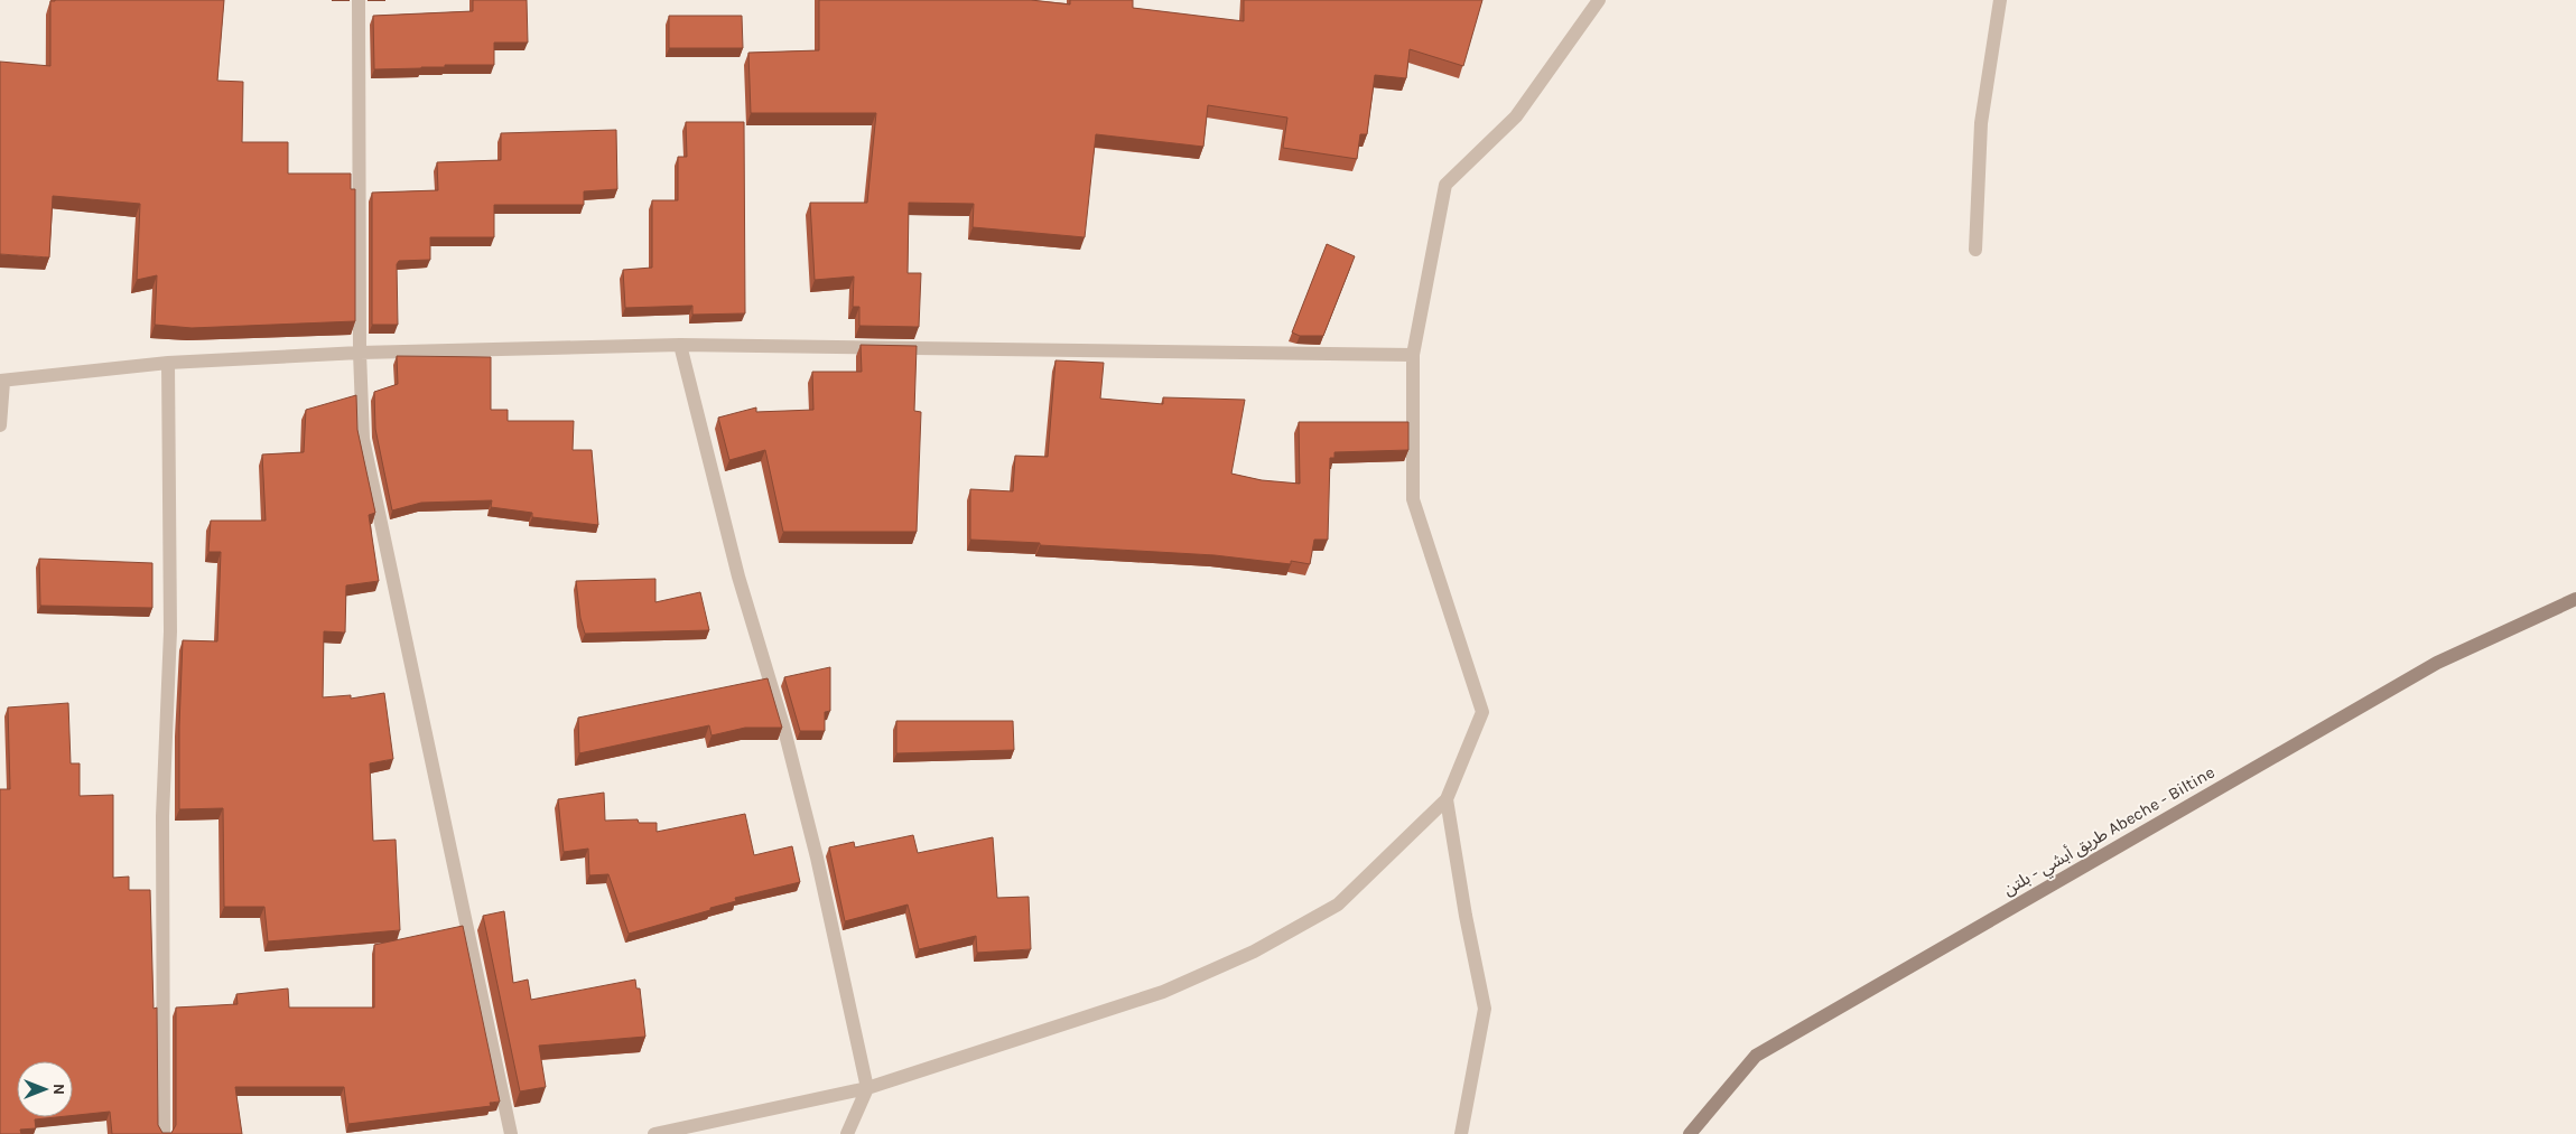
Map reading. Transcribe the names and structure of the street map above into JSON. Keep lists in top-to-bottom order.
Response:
{
  "streets": {
    "main road": ["طريق أبشي - بلتن Abeche - Biltine"]
  },
  "north": "right"
}
